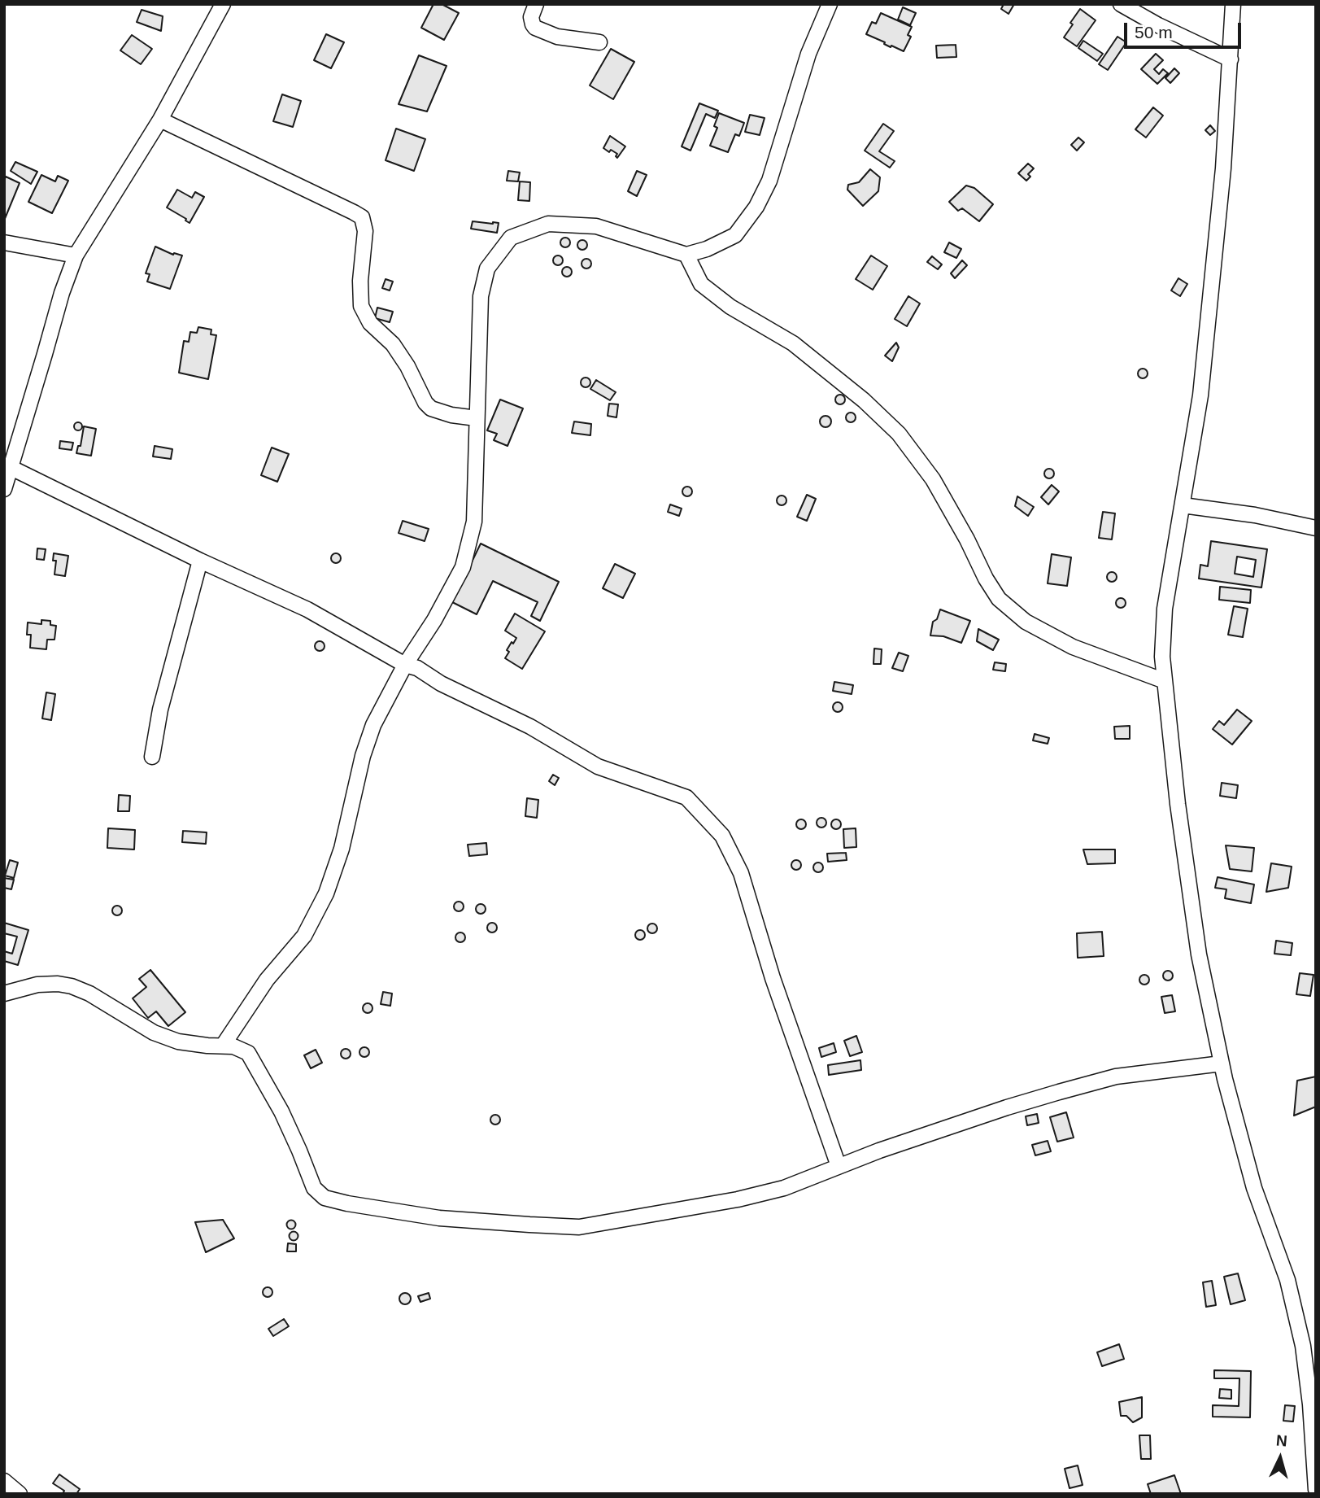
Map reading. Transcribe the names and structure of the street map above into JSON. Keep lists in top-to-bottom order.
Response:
{
  "scale_bar": "50 m",
  "north": "top"
}
